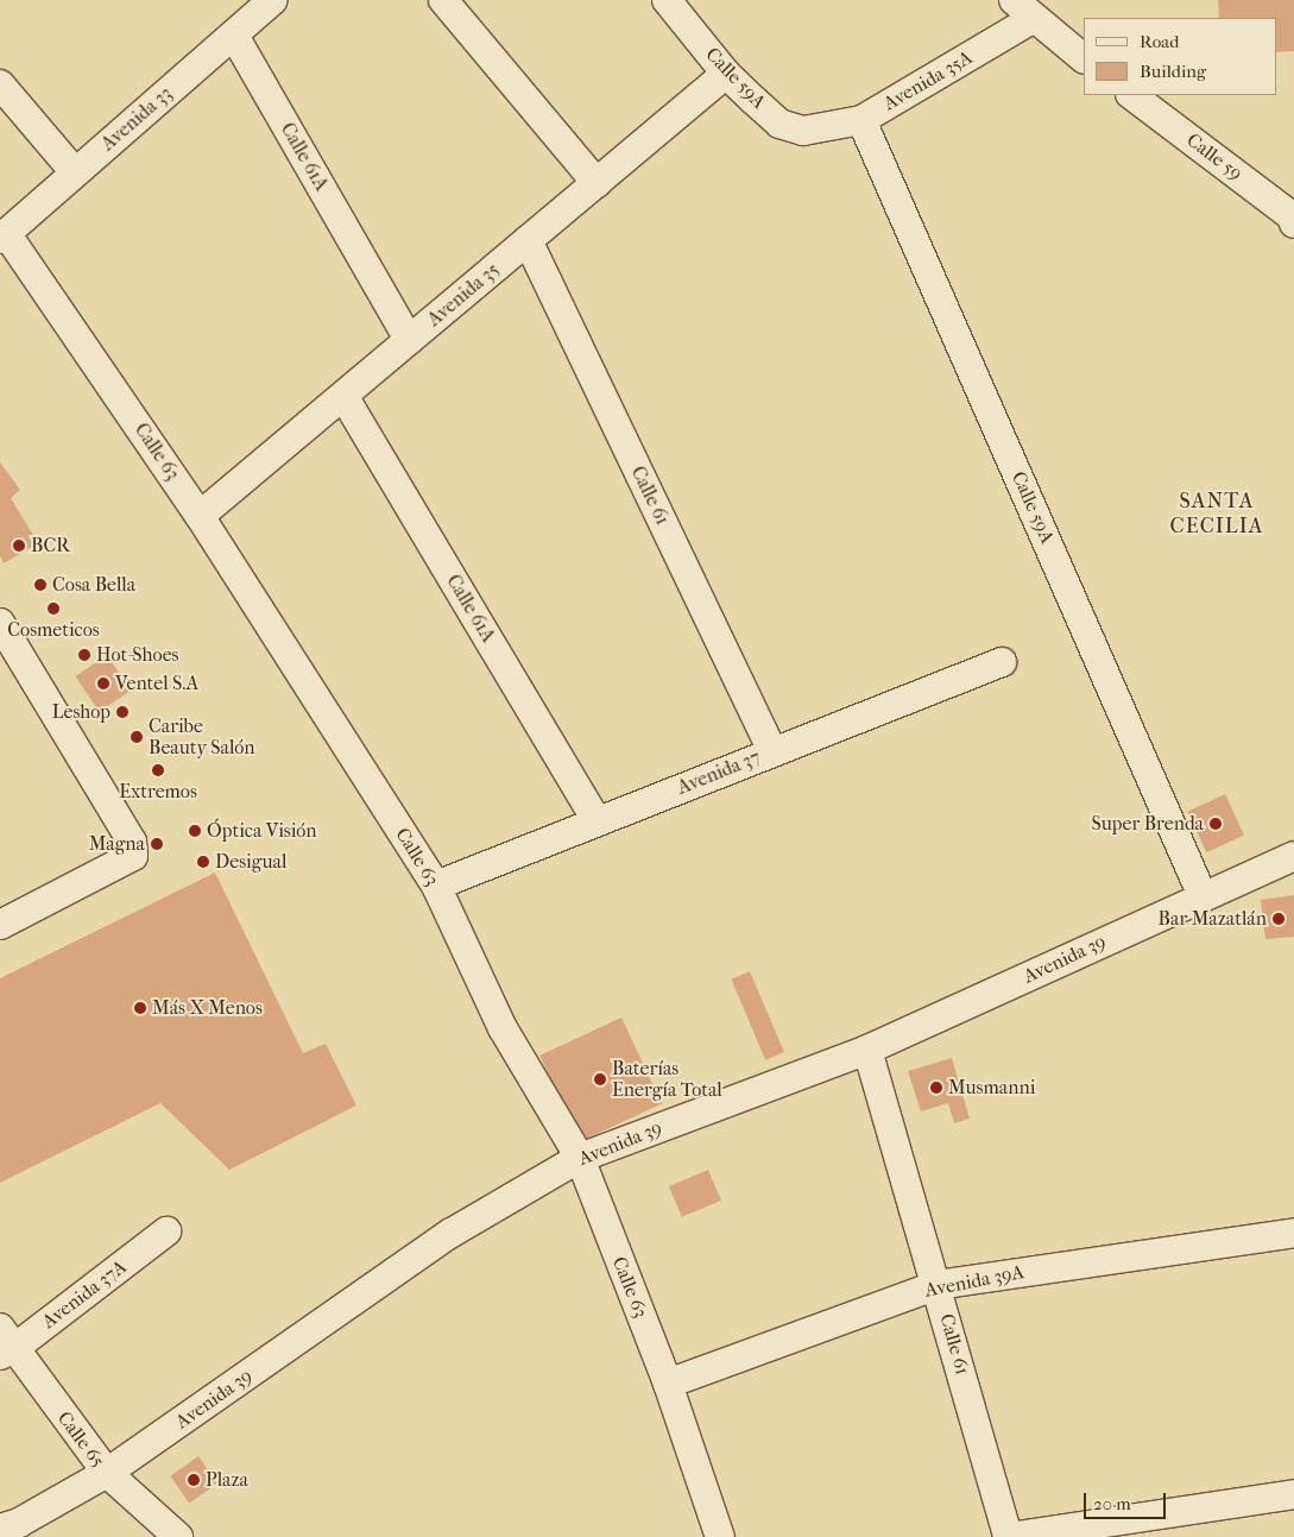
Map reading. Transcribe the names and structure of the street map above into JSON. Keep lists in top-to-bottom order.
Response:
{
  "streets": {
    "street": [
      "Calle 59A",
      "Avenida 35A",
      "Avenida 33",
      "Calle 61A",
      "Calle 59",
      "Avenida 35",
      "Calle 63",
      "Calle 61",
      "Avenida 37",
      "Avenida 39",
      "Avenida 39A",
      "Avenida 37A",
      "Calle 65"
    ]
  },
  "crossings": [
    ["Calle 59A", "Avenida 35A"],
    ["Calle 59A", "Avenida 35"],
    ["Calle 59A", "Avenida 39"],
    ["Avenida 33", "Calle 61A"],
    ["Avenida 33", "Calle 63"],
    ["Calle 61A", "Avenida 35"],
    ["Calle 61A", "Avenida 37"],
    ["Avenida 35", "Calle 63"],
    ["Avenida 35", "Calle 61"],
    ["Calle 63", "Avenida 37"],
    ["Calle 63", "Avenida 39"],
    ["Calle 63", "Avenida 39A"],
    ["Calle 61", "Avenida 37"],
    ["Calle 61", "Avenida 39"],
    ["Calle 61", "Avenida 39A"],
    ["Avenida 39", "Calle 65"],
    ["Avenida 37A", "Calle 65"]
  ],
  "districts": ["SANTA CECILIA"],
  "places": [
    "BCR",
    "Cosa Bella",
    "Cosmeticos",
    "Hot-Shoes",
    "Ventel S.A",
    "Leshop",
    "Caribe Beauty Salón",
    "Extremos",
    "Super Brenda",
    "Óptica Visión",
    "Magna",
    "Desigual",
    "Bar Mazatlán",
    "Más X Menos",
    "Baterías Energía Total",
    "Musmanni",
    "Plaza"
  ],
  "legend": ["Road", "Building"],
  "scale_bar": "20 m"
}
